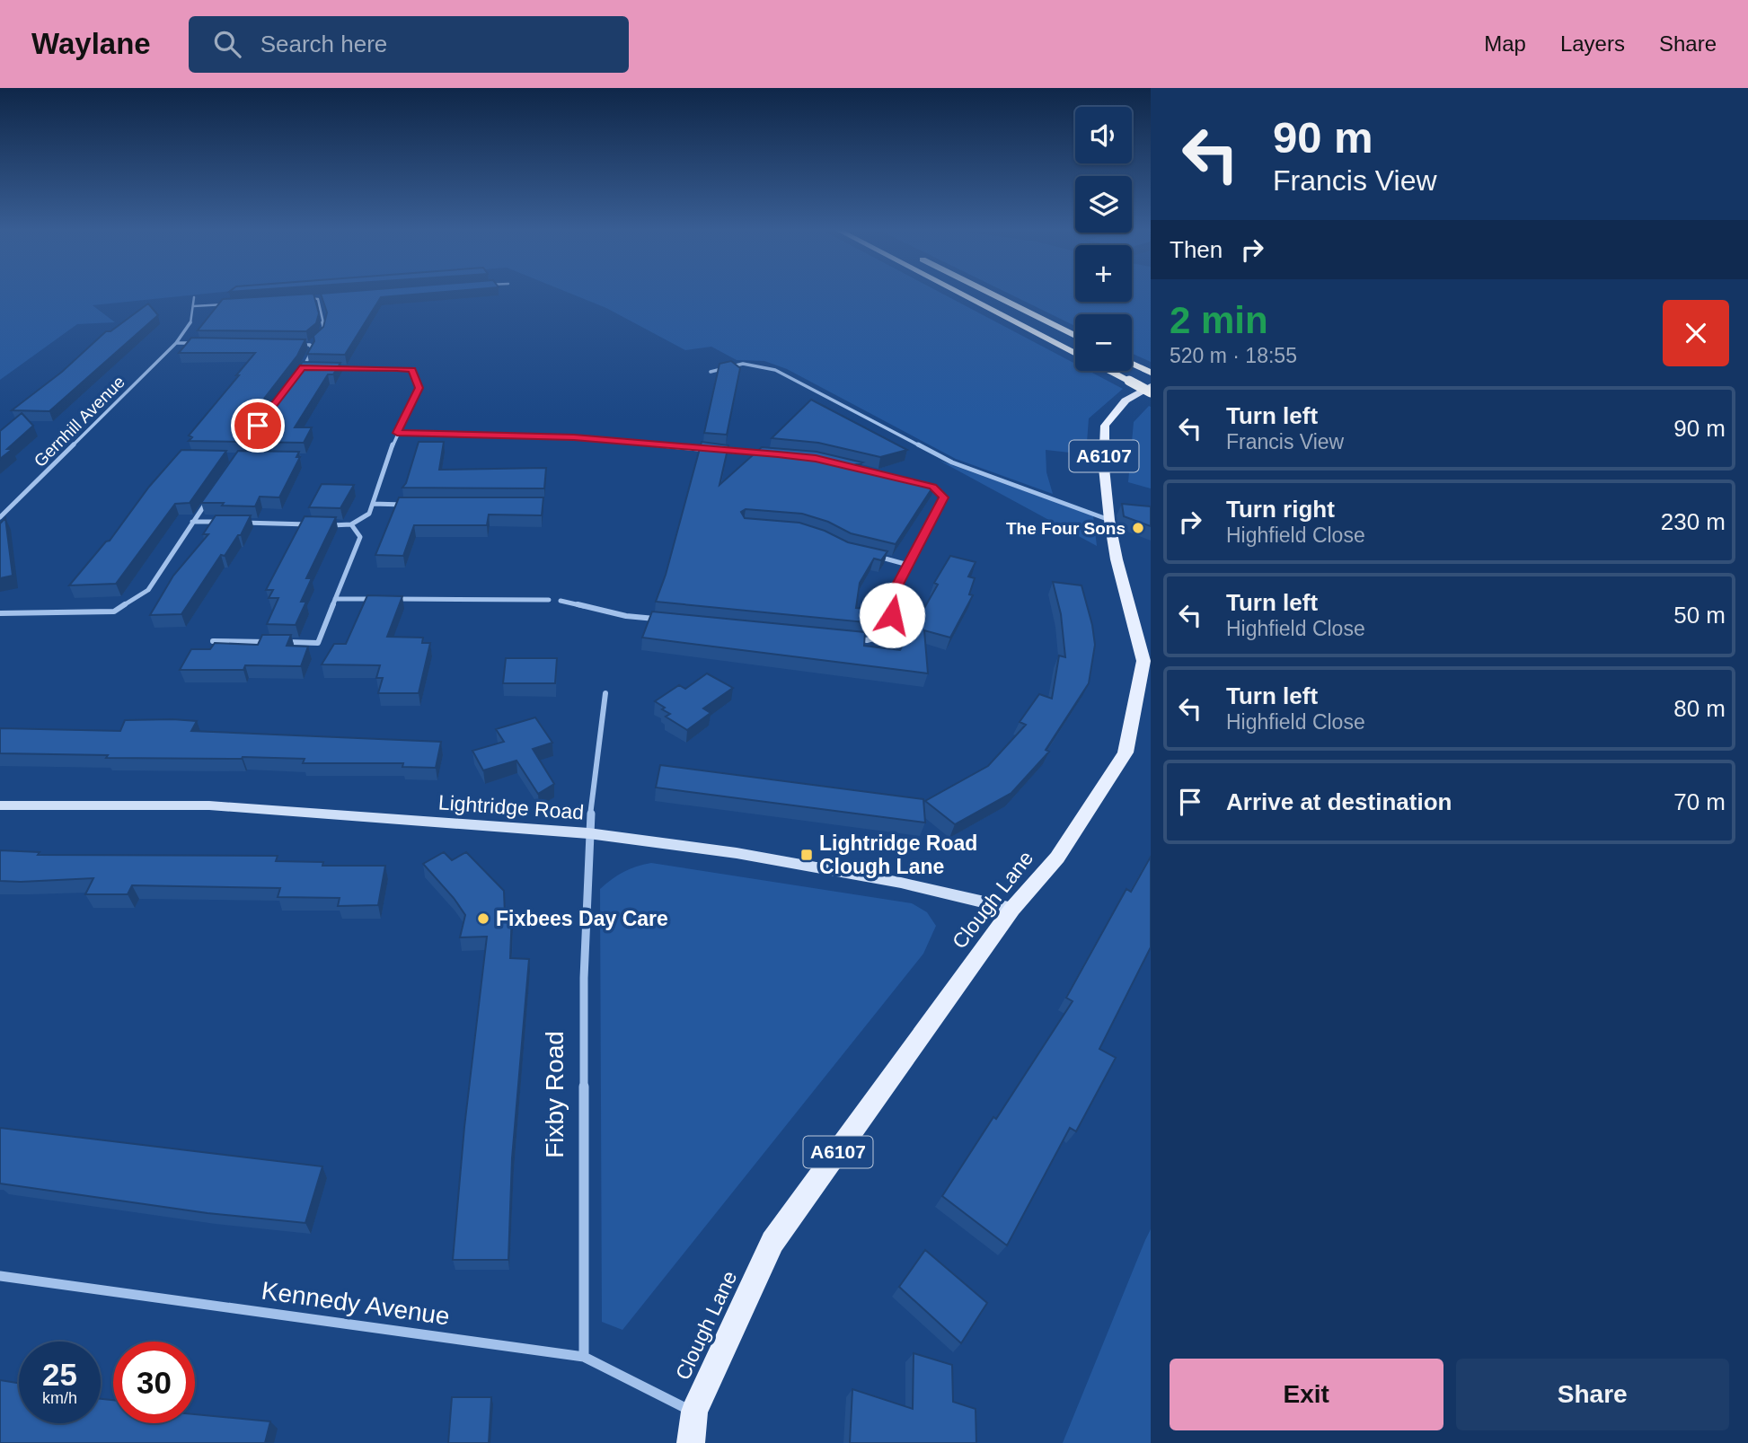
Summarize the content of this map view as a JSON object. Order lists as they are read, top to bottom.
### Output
{
  "streets": {
    "main road": ["A6107", "Clough Lane"],
    "street": [
      "Gernhill Avenue",
      "Lightridge Road",
      "Fixby Road",
      "Kennedy Avenue"
    ]
  },
  "crossings": [
    ["A6107", "Clough Lane"],
    ["A6107", "Kennedy Avenue"],
    ["Lightridge Road", "Clough Lane"],
    ["Lightridge Road", "Fixby Road"],
    ["Clough Lane", "Kennedy Avenue"],
    ["Fixby Road", "Kennedy Avenue"]
  ],
  "places": {
    "other": ["The Four Sons", "Fixbees Day Care"],
    "transit": ["Lightridge Road Clough Lane"]
  },
  "page": {
    "header": "Waylane",
    "search": "Search here",
    "nav": ["Map", "Layers", "Share"],
    "turn": ["90 m", "Francis View"],
    "map_buttons": ["+", "−"],
    "then": "Then",
    "heading": ["2 min", "520 m · 18:55"],
    "list": [
      {
        "name": "Turn left",
        "note": "Francis View",
        "value": "90 m"
      },
      {
        "name": "Turn right",
        "note": "Highfield Close",
        "value": "230 m"
      },
      {
        "name": "Turn left",
        "note": "Highfield Close",
        "value": "50 m"
      },
      {
        "name": "Turn left",
        "note": "Highfield Close",
        "value": "80 m"
      },
      {
        "name": "Arrive at destination",
        "value": "70 m"
      }
    ],
    "speed": "25 km/h",
    "limit": "30",
    "buttons": ["Exit", "Share"]
  }
}
